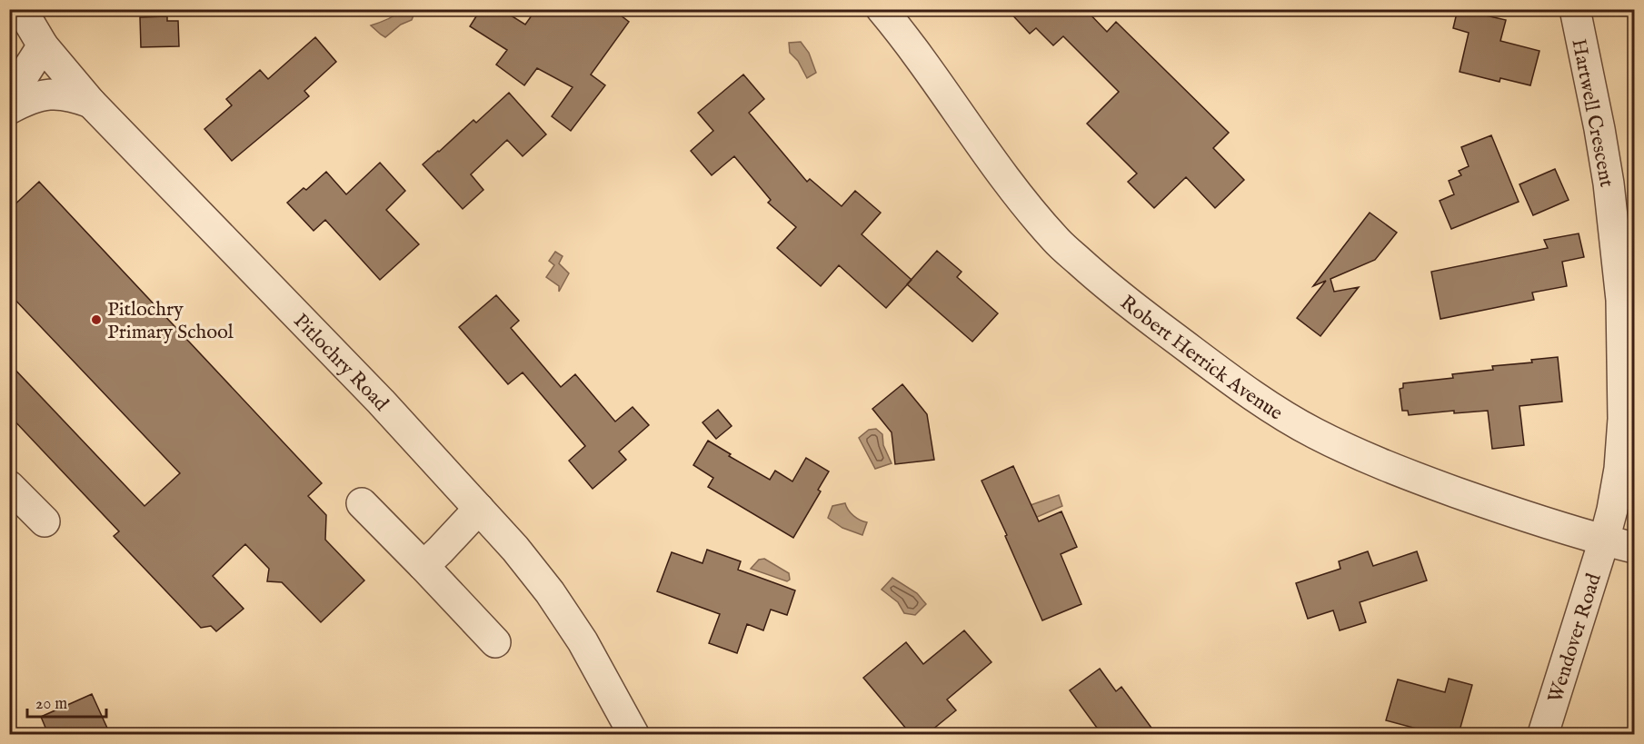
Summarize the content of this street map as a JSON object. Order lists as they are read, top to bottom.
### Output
{
  "streets": {
    "street": [
      "Hartwell Crescent",
      "Robert Herrick Avenue",
      "Pitlochry Road",
      "Wendover Road"
    ]
  },
  "crossings": [
    ["Hartwell Crescent", "Robert Herrick Avenue"],
    ["Hartwell Crescent", "Wendover Road"],
    ["Robert Herrick Avenue", "Wendover Road"]
  ],
  "places": ["Pitlochry Primary School"],
  "scale_bar": "20 m"
}
